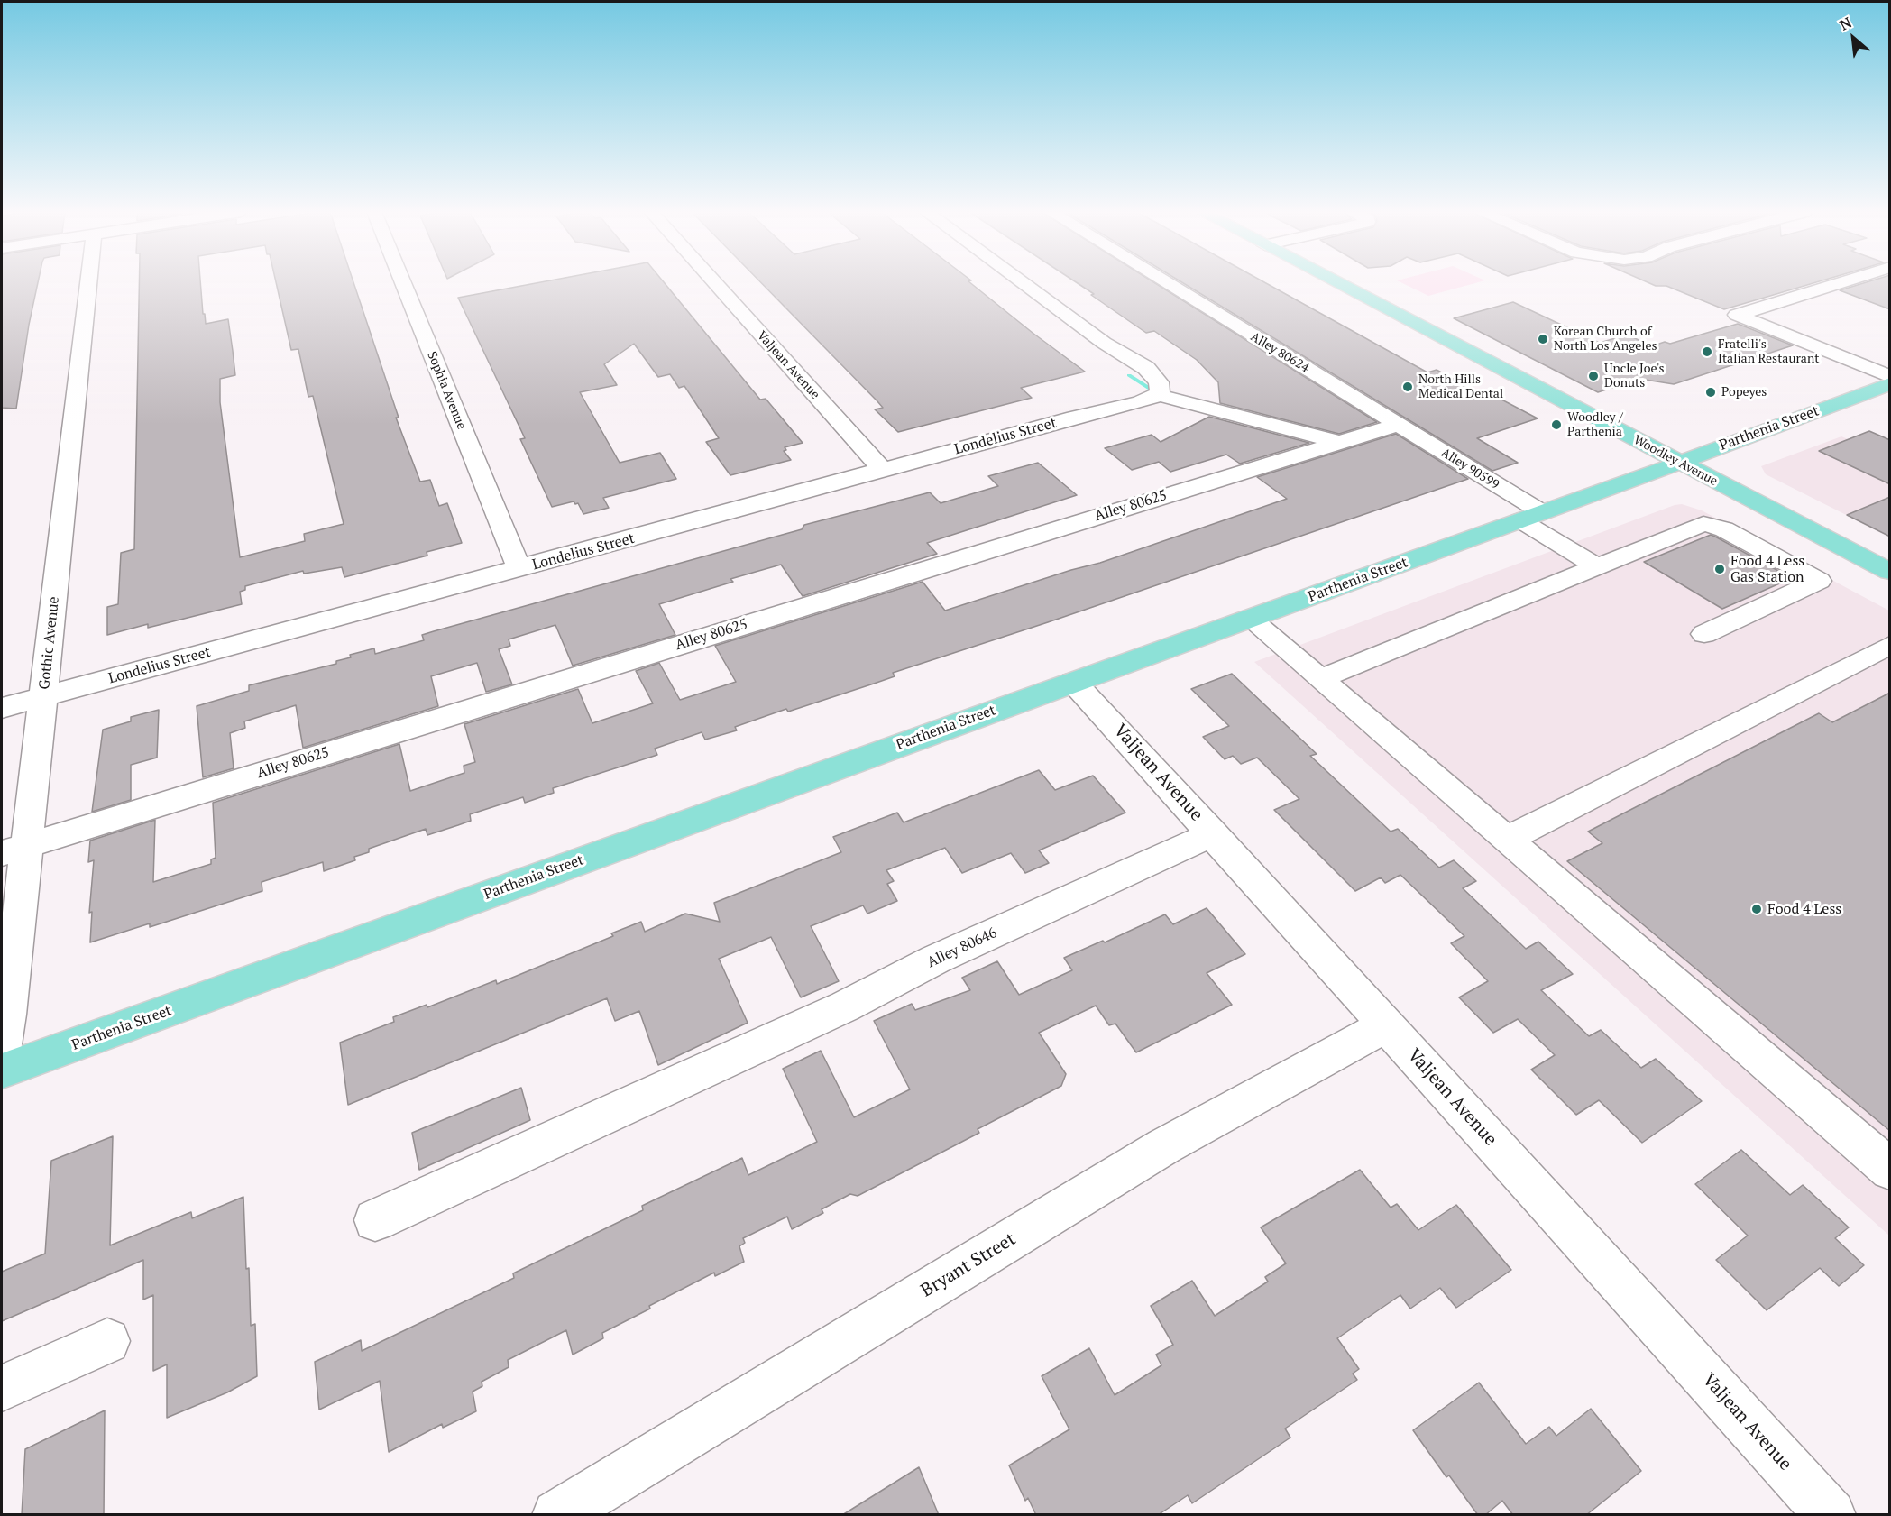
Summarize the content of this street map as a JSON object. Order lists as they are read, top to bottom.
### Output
{
  "streets": {
    "main road": ["Parthenia Street", "Woodley Avenue"],
    "street": [
      "Alley 80624",
      "Valjean Avenue",
      "Sophia Avenue",
      "Londelius Street",
      "Alley 90599",
      "Alley 80625",
      "Gothic Avenue",
      "Alley 80646",
      "Bryant Street"
    ]
  },
  "crossings": [
    ["Alley 80624", "Alley 90599"],
    ["Alley 80624", "Alley 80625"],
    ["Valjean Avenue", "Parthenia Street"],
    ["Valjean Avenue", "Londelius Street"],
    ["Valjean Avenue", "Alley 80646"],
    ["Valjean Avenue", "Bryant Street"],
    ["Sophia Avenue", "Londelius Street"],
    ["Parthenia Street", "Woodley Avenue"],
    ["Parthenia Street", "Alley 90599"],
    ["Londelius Street", "Gothic Avenue"],
    ["Alley 90599", "Alley 80625"],
    ["Alley 80625", "Gothic Avenue"]
  ],
  "places": [
    "Korean Church of North Los Angeles",
    "Fratelli's Italian Restaurant",
    "Uncle Joe's Donuts",
    "North Hills Medical Dental",
    "Popeyes",
    "Woodley / Parthenia",
    "Food 4 Less Gas Station",
    "Food 4 Less"
  ],
  "north": "top left"
}
